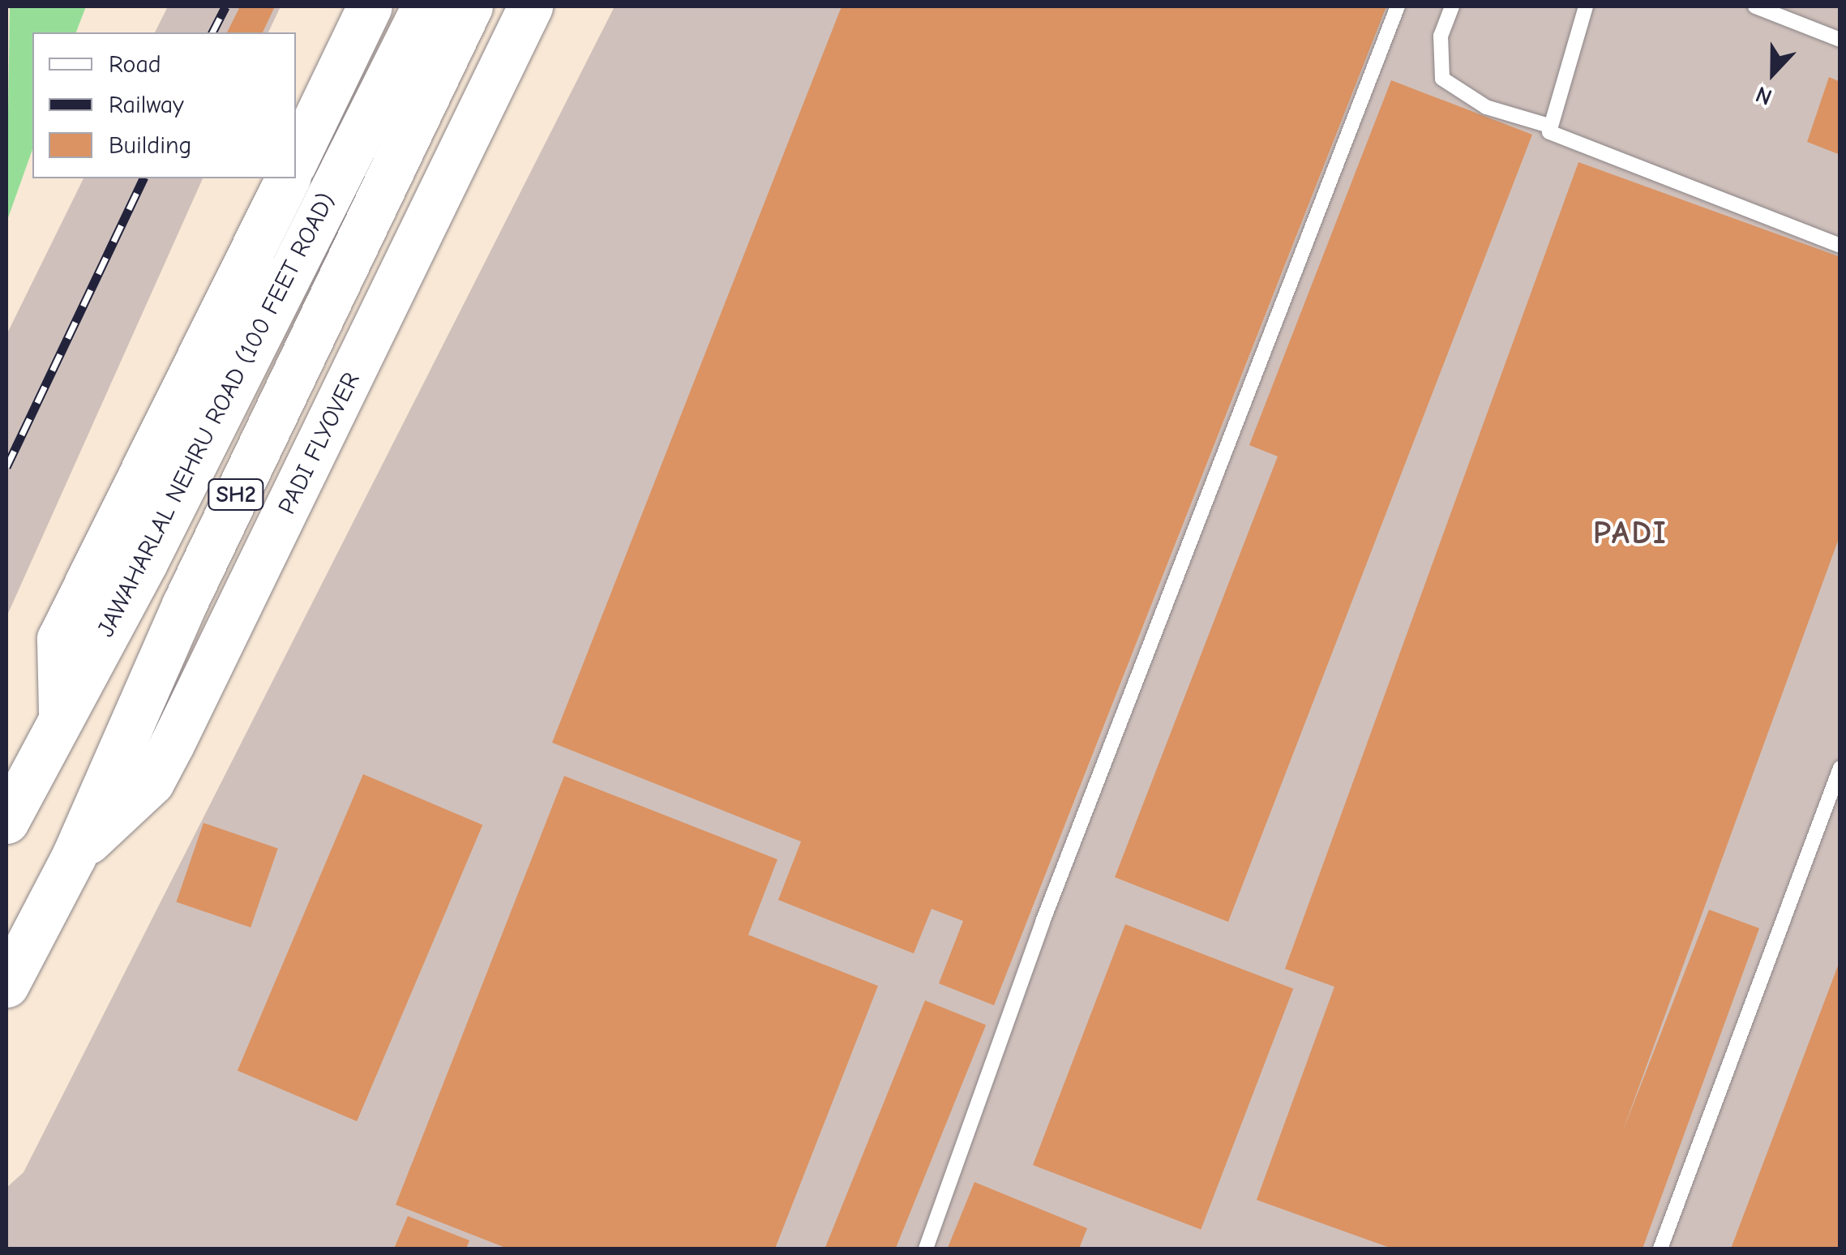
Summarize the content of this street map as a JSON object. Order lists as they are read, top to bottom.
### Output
{
  "streets": {
    "main road": ["JAWAHARLAL NEHRU ROAD (100 FEET ROAD)", "PADI FLYOVER", "SH2"]
  },
  "crossings": [
    ["JAWAHARLAL NEHRU ROAD (100 FEET ROAD)", "PADI FLYOVER"]
  ],
  "districts": ["PADI"],
  "legend": ["Road", "Railway", "Building"],
  "north": "bottom"
}
